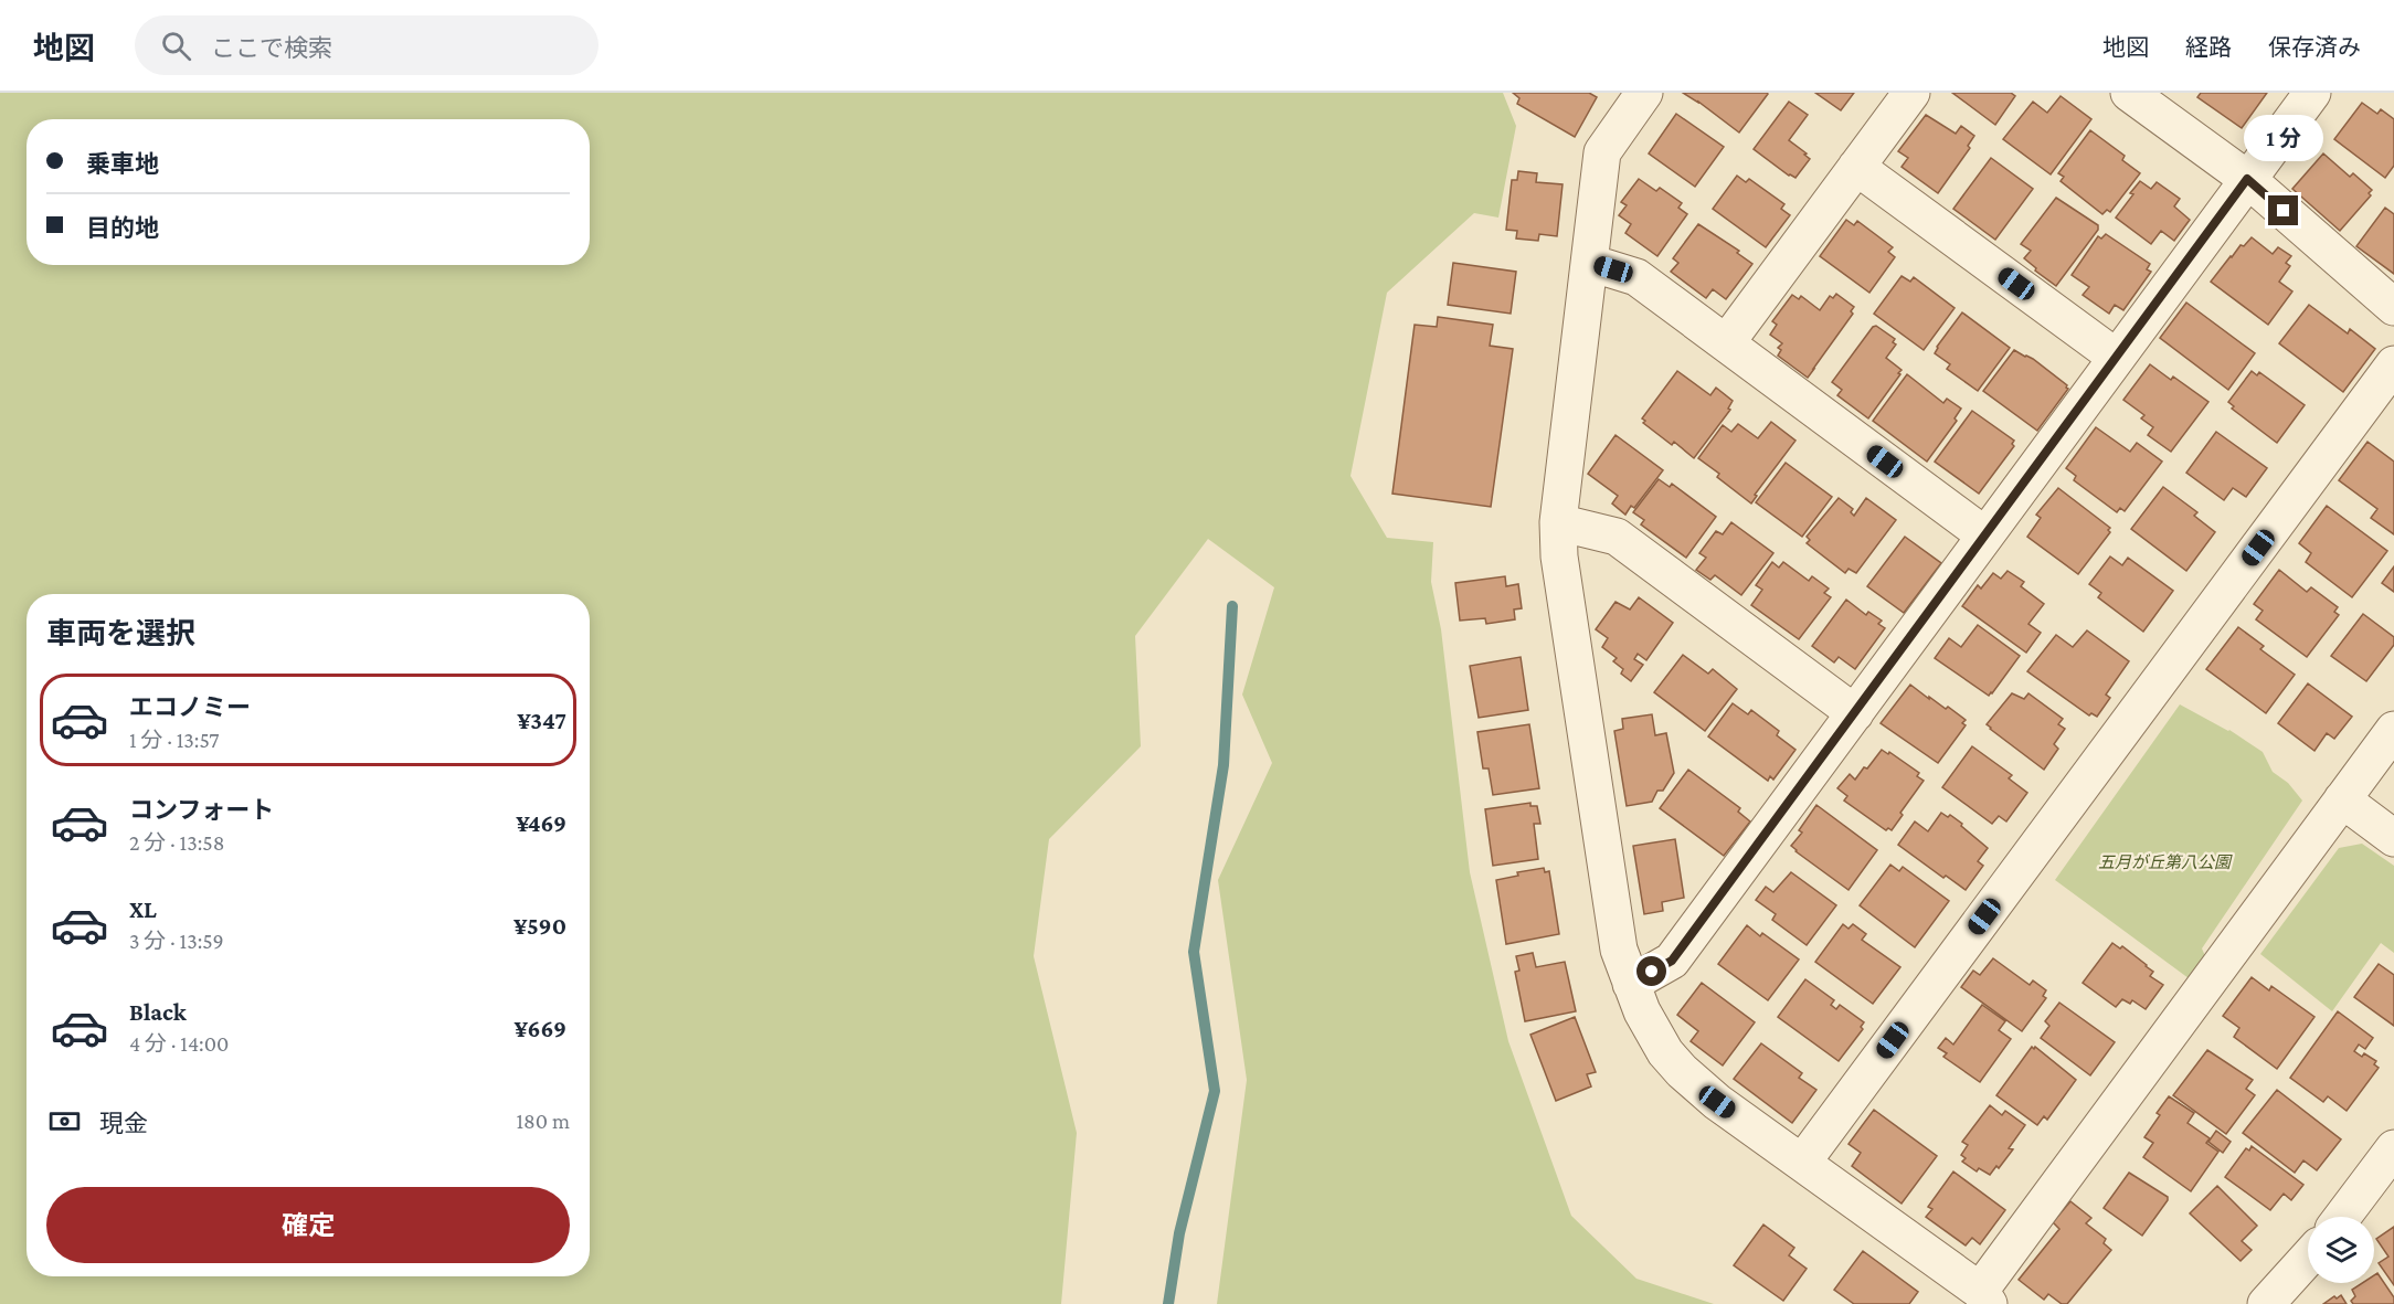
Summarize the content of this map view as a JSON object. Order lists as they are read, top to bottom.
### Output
{
  "parks": ["五月が丘第八公園"],
  "page": {
    "header": "地図",
    "search": "ここで検索",
    "nav": ["地図", "経路", "保存済み"],
    "bubble": "1 分",
    "banner": ["乗車地", "目的地"],
    "heading": "車両を選択",
    "list": [
      {
        "name": "エコノミー",
        "note": "1 分 · 13:57",
        "value": "¥347"
      },
      {
        "name": "コンフォート",
        "note": "2 分 · 13:58",
        "value": "¥469"
      },
      {
        "name": "XL",
        "note": "3 分 · 13:59",
        "value": "¥590"
      },
      {
        "name": "Black",
        "note": "4 分 · 14:00",
        "value": "¥669"
      }
    ],
    "pay": ["現金", "180 m"],
    "buttons": "確定"
  }
}
